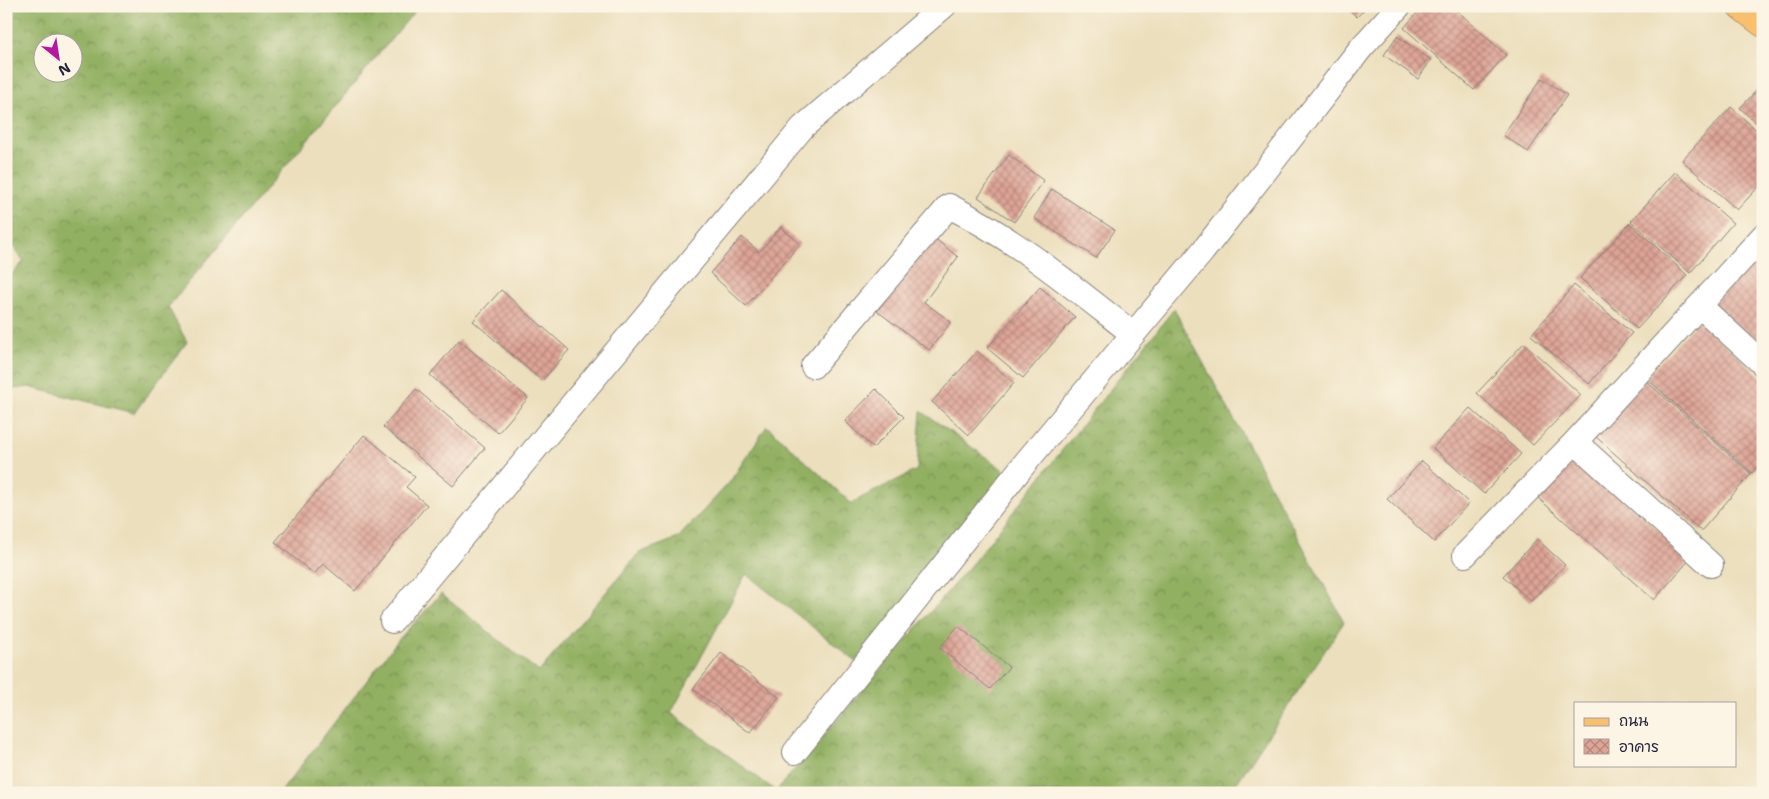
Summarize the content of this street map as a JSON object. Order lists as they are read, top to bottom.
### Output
{
  "legend": ["ถนน", "อาคาร"],
  "north": "bottom right"
}
